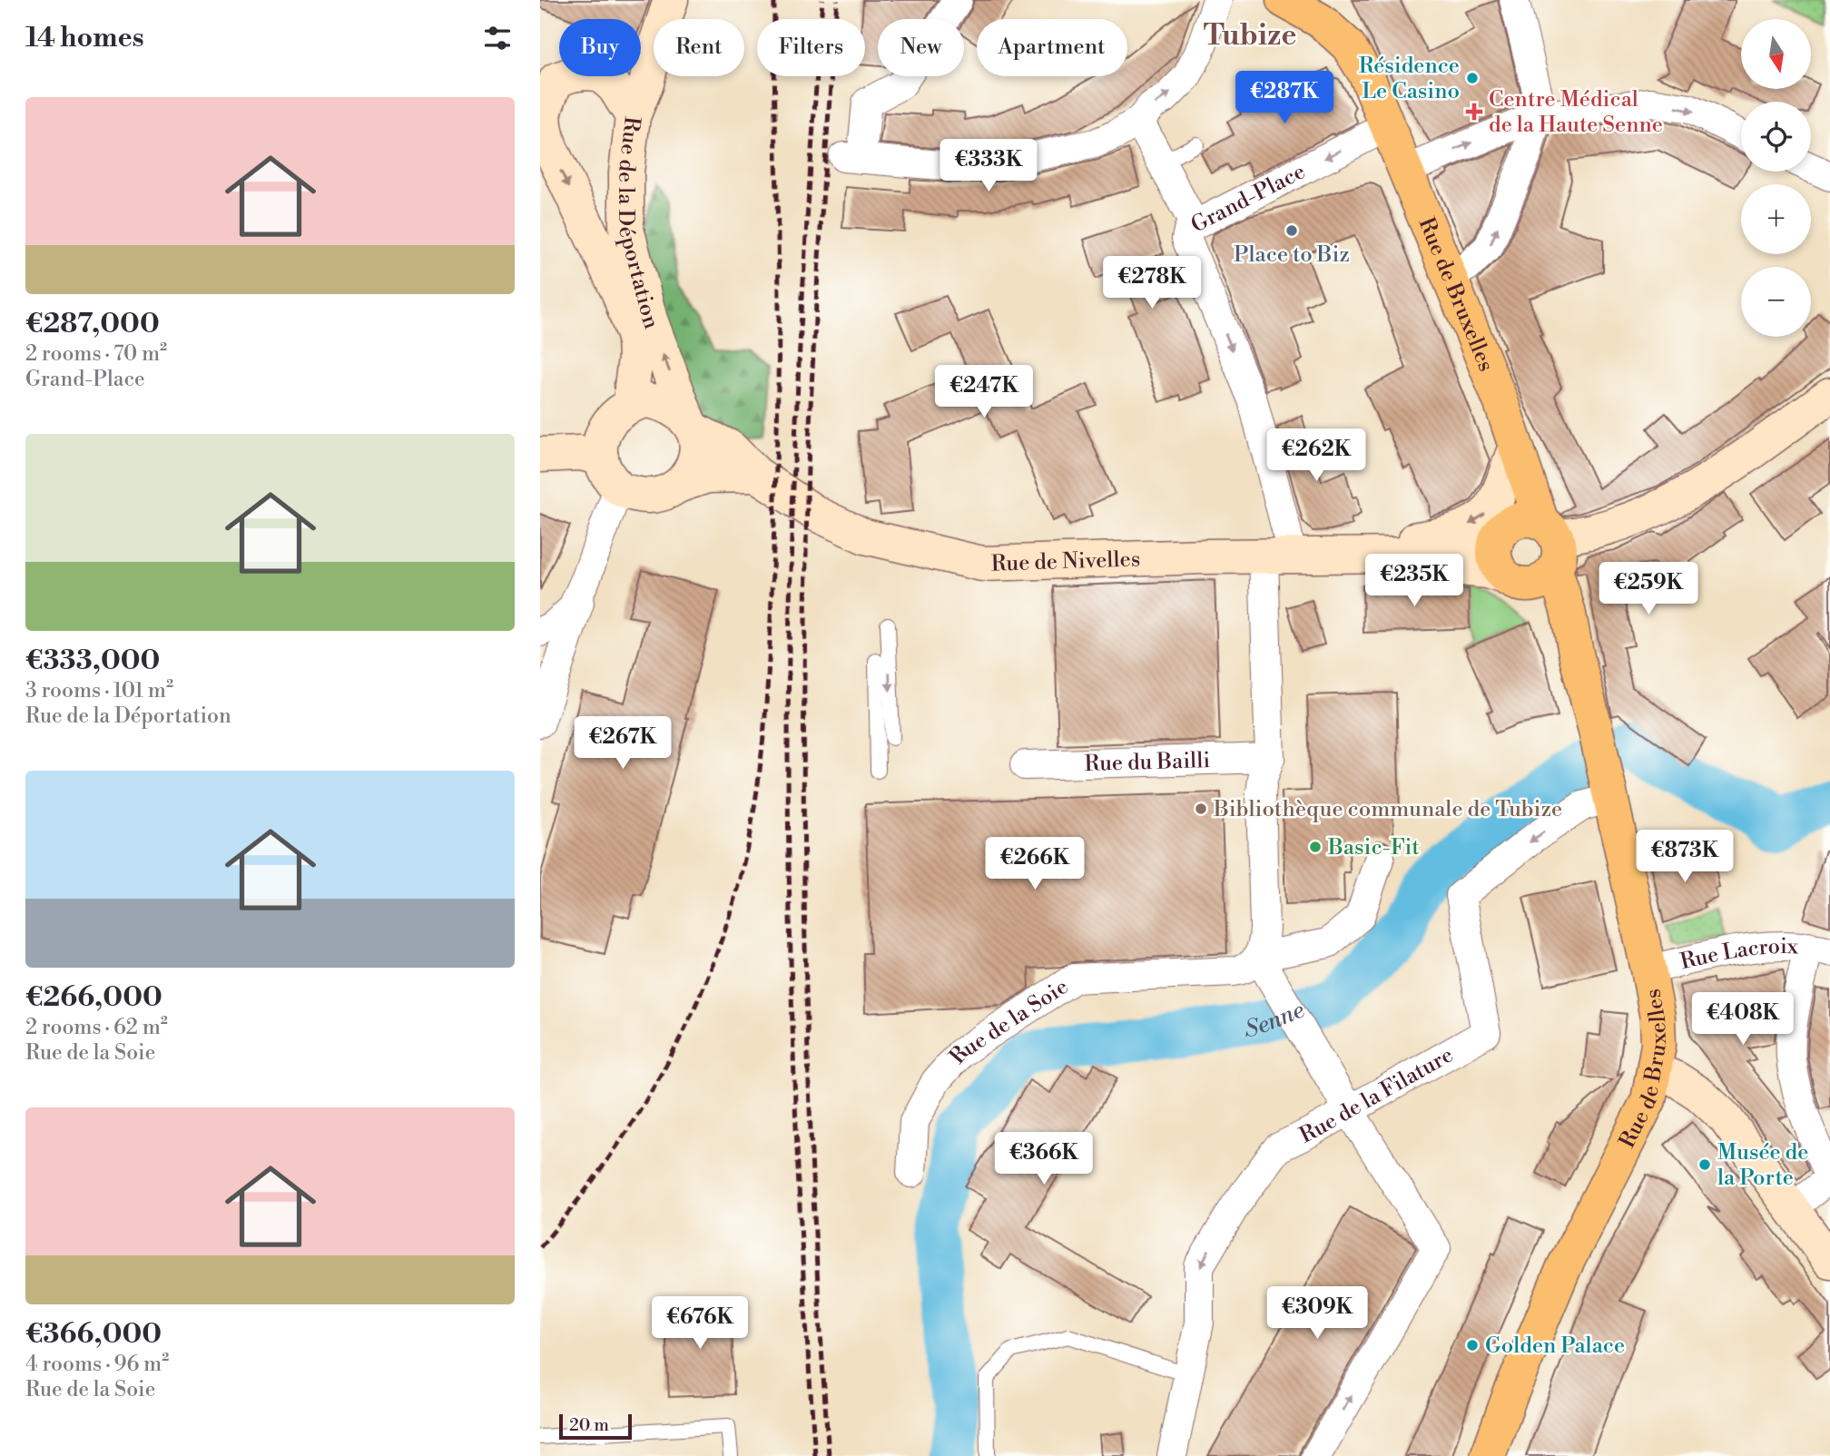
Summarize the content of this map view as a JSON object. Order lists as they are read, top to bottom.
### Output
{
  "streets": {
    "main road": ["Rue de la Déportation", "Rue de Bruxelles", "Rue de Nivelles"],
    "street": [
      "Grand-Place",
      "Rue du Bailli",
      "Rue Lacroix",
      "Rue de la Soie",
      "Rue de la Filature"
    ]
  },
  "crossings": [
    ["Grand-Place", "Rue de Bruxelles"],
    ["Rue de la Déportation", "Rue de Nivelles"],
    ["Rue de Bruxelles", "Rue de Nivelles"],
    ["Rue de Bruxelles", "Rue Lacroix"],
    ["Rue de Bruxelles", "Rue de la Filature"]
  ],
  "one_way": ["Grand-Place", "Rue de la Filature"],
  "districts": ["Tubize"],
  "water": ["Senne"],
  "places": {
    "other": [
      "Résidence Le Casino",
      "Place to Biz",
      "Bibliothèque communale de Tubize",
      "Basic-Fit",
      "Musée de la Porte",
      "Golden Palace"
    ],
    "health": ["Centre Médical de la Haute Senne"]
  },
  "scale_bar": "20 m",
  "north": "bottom",
  "page": {
    "heading": "14 homes",
    "map_buttons": ["+", "−"],
    "chip": [
      "Buy",
      "Rent",
      "Filters",
      "New",
      "Apartment"
    ],
    "price": [
      "€287K",
      "€333K",
      "€278K",
      "€247K",
      "€262K",
      "€235K",
      "€259K",
      "€267K",
      "€873K",
      "€266K",
      "€408K",
      "€366K",
      "€309K",
      "€676K"
    ],
    "list": [
      {
        "name": "€287,000",
        "note": "2 rooms · 70 m² · Grand-Place"
      },
      {
        "name": "€333,000",
        "note": "3 rooms · 101 m² · Rue de la Déportation"
      },
      {
        "name": "€266,000",
        "note": "2 rooms · 62 m² · Rue de la Soie"
      },
      {
        "name": "€366,000",
        "note": "4 rooms · 96 m² · Rue de la Soie"
      }
    ],
    "scale": "20 m"
  }
}
